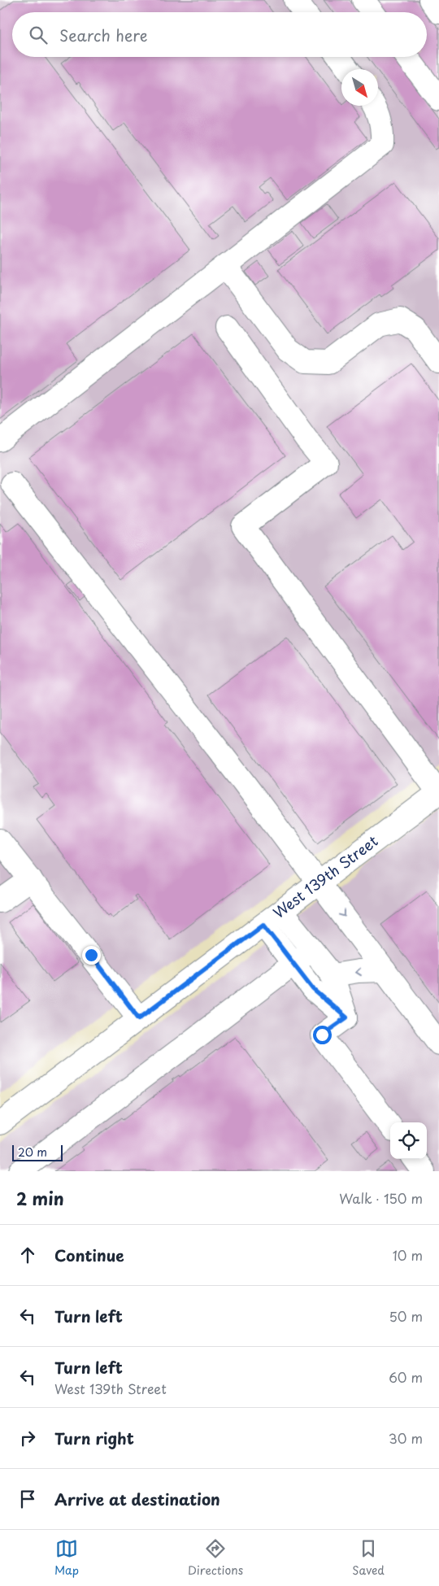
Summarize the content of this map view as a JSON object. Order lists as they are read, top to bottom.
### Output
{
  "streets": {
    "street": ["West 139th Street"]
  },
  "scale_bar": "20 m",
  "north": "bottom right",
  "page": {
    "search": "Search here",
    "scale": "20 m",
    "heading": ["2 min", "Walk · 150 m"],
    "list": [
      ["Continue", "10 m"],
      ["Turn left", "50 m"],
      ["Turn left", "West 139th Street", "60 m"],
      ["Turn right", "30 m"],
      "Arrive at destination"
    ],
    "nav": ["Map", "Directions", "Saved"]
  }
}
